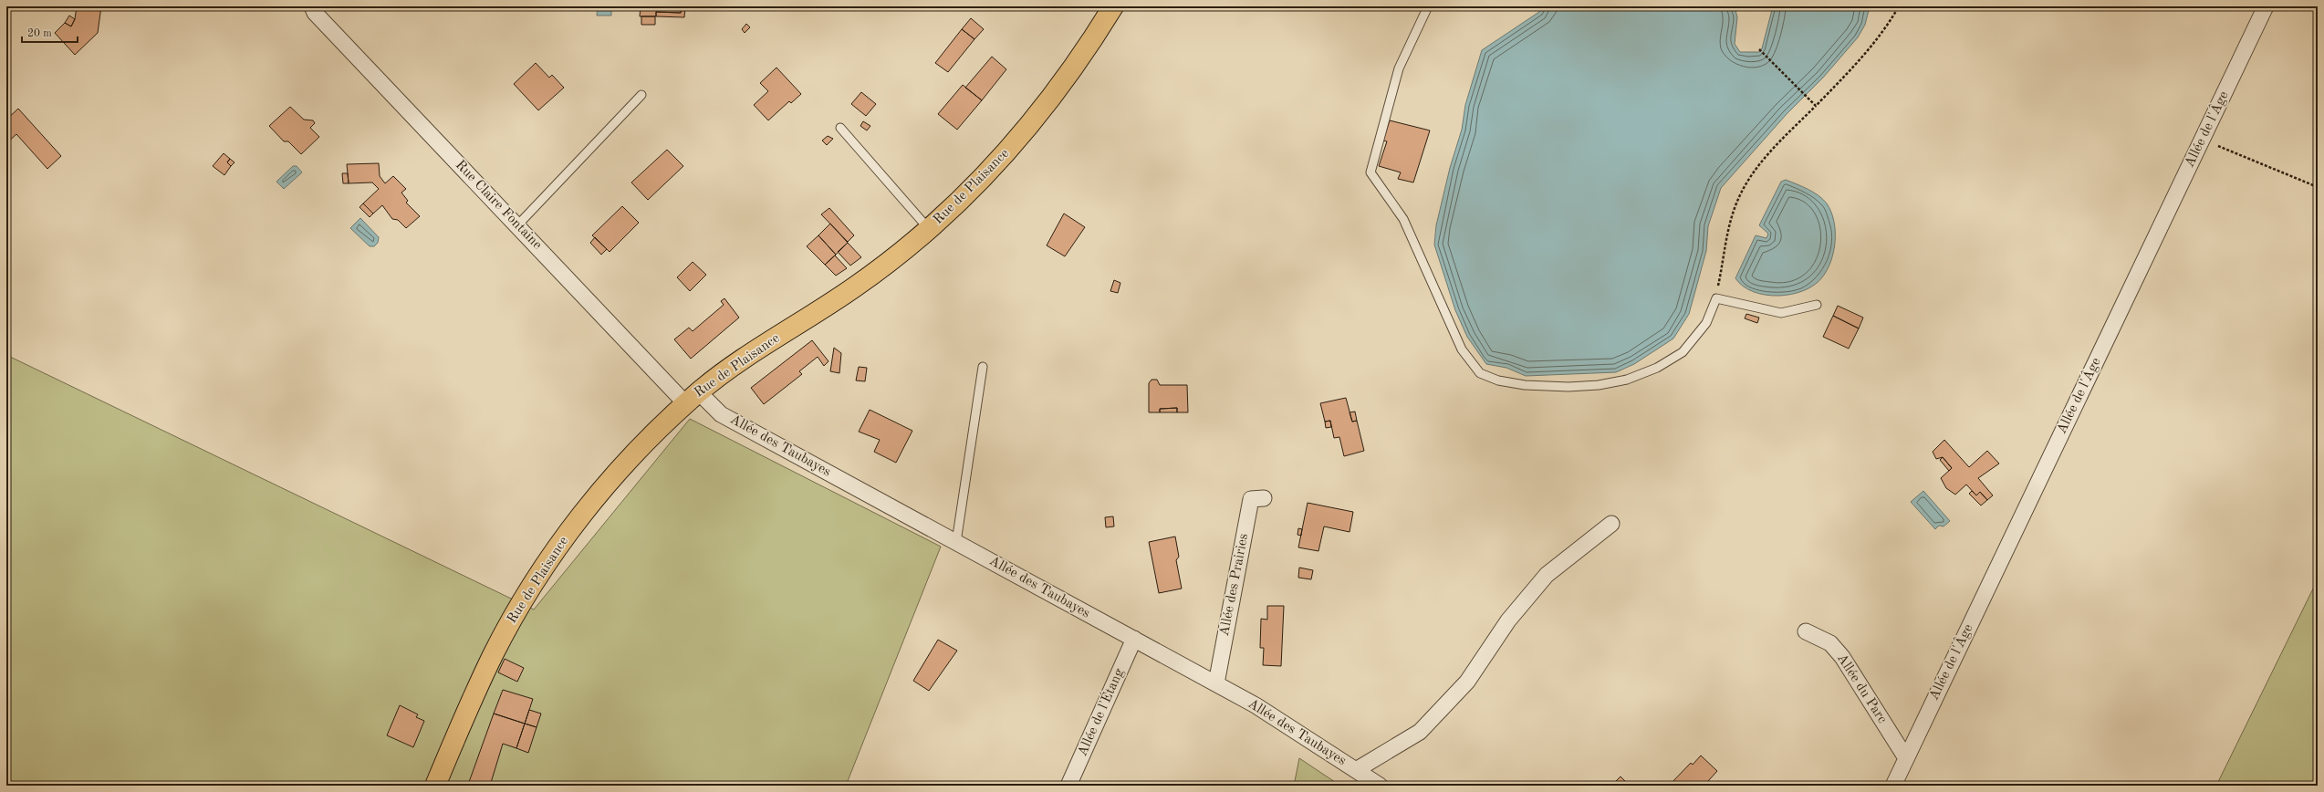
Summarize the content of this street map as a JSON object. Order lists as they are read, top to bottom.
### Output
{
  "streets": {
    "main road": ["Rue de Plaisance"],
    "street": [
      "Allée de l'Âge",
      "Rue Claire Fontaine",
      "Allée des Taubayes",
      "Allée des Prairies",
      "Allée du Parc",
      "Allée de l'Étang"
    ]
  },
  "crossings": [
    ["Allée de l'Âge", "Allée du Parc"],
    ["Rue de Plaisance", "Rue Claire Fontaine"],
    ["Rue de Plaisance", "Allée des Taubayes"],
    ["Rue Claire Fontaine", "Allée des Taubayes"],
    ["Allée des Taubayes", "Allée des Prairies"],
    ["Allée des Taubayes", "Allée de l'Étang"]
  ],
  "scale_bar": "20 m"
}
